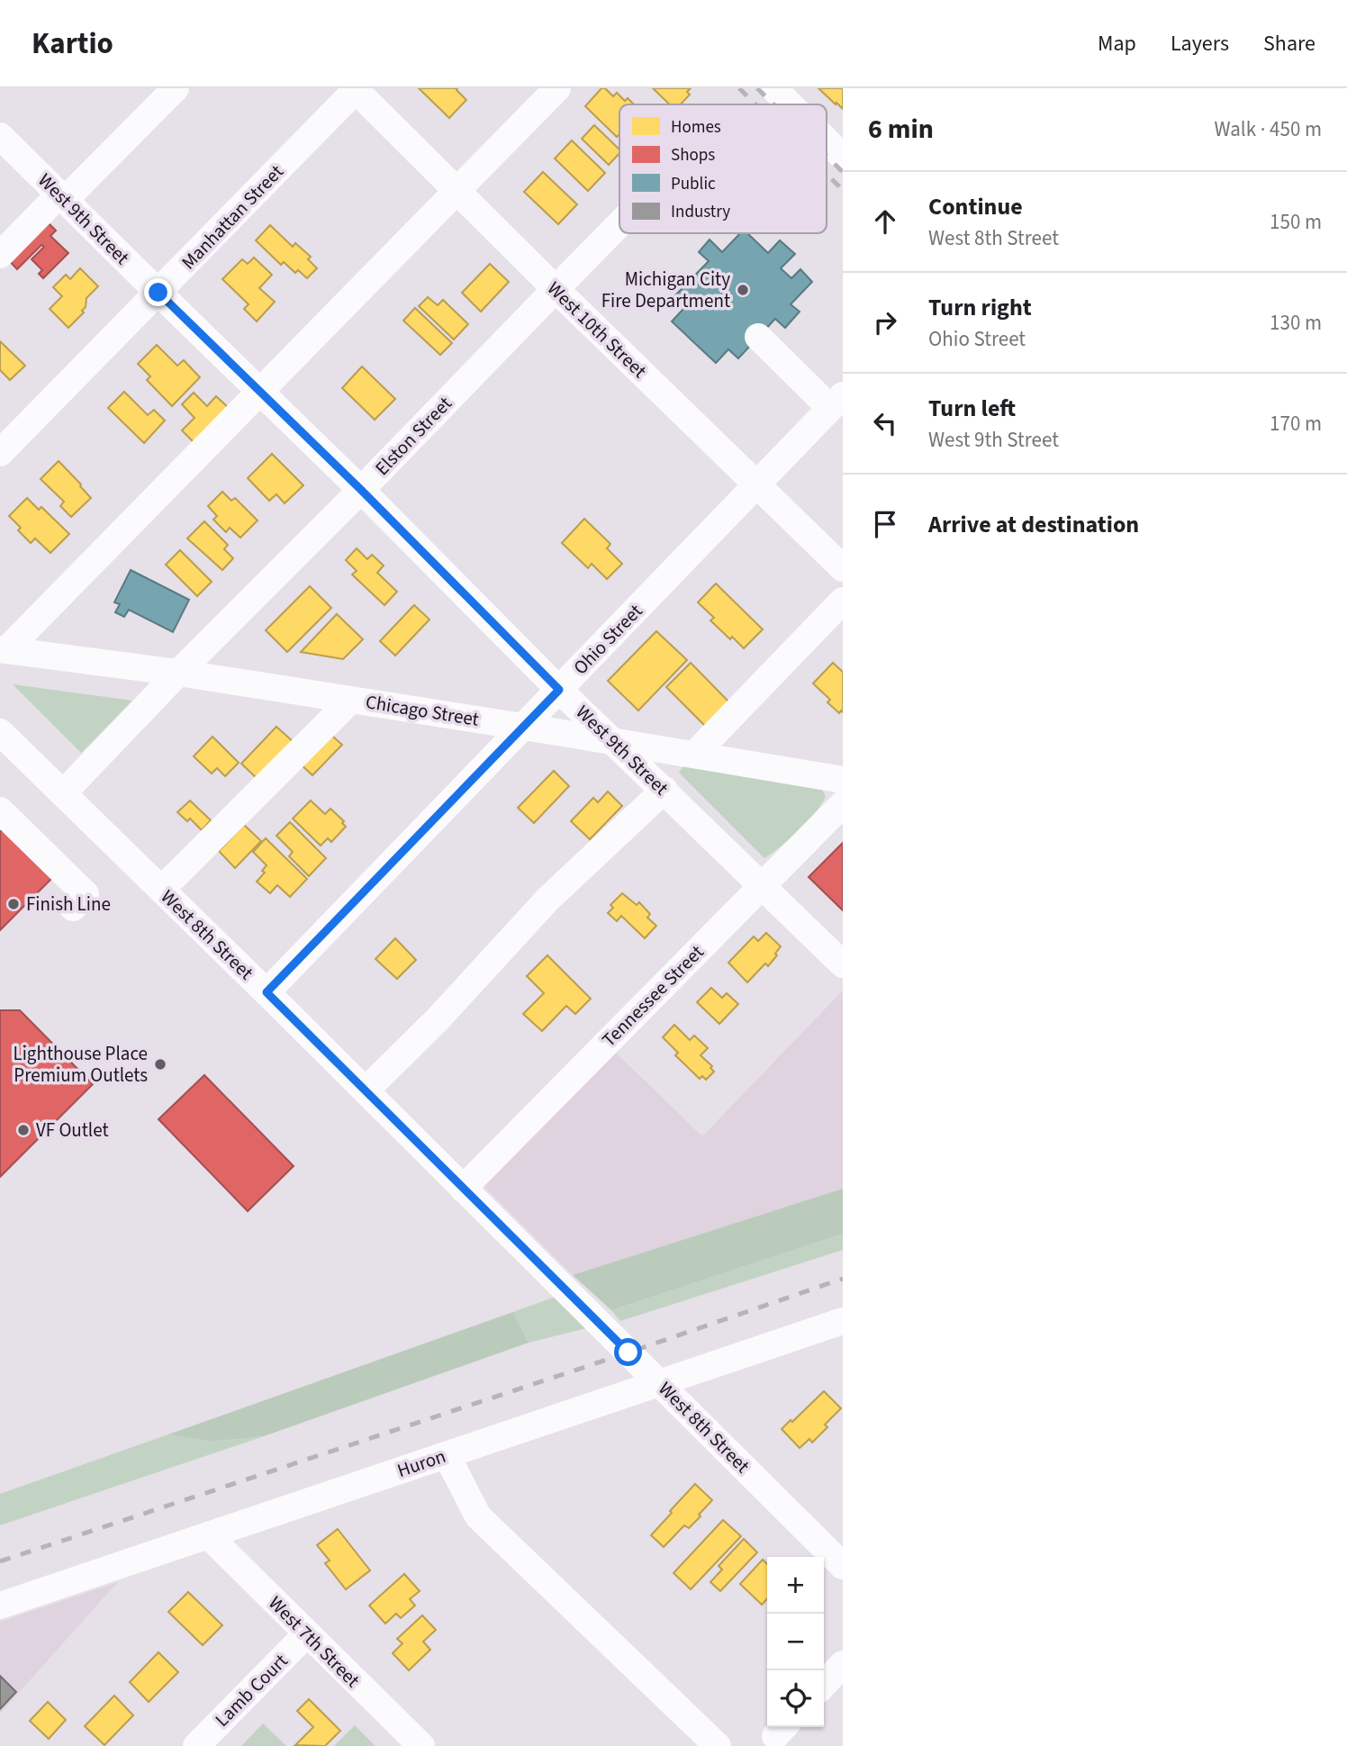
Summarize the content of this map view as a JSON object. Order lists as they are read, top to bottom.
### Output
{
  "streets": {
    "street": [
      "Manhattan Street",
      "West 9th Street",
      "West 10th Street",
      "Elston Street",
      "Ohio Street",
      "Chicago Street",
      "West 8th Street",
      "Tennessee Street",
      "Huron",
      "West 7th Street",
      "Lamb Court"
    ]
  },
  "crossings": [
    ["Manhattan Street", "West 9th Street"],
    ["Manhattan Street", "West 10th Street"],
    ["West 9th Street", "Elston Street"],
    ["West 9th Street", "Ohio Street"],
    ["West 9th Street", "Chicago Street"],
    ["West 9th Street", "Tennessee Street"],
    ["West 10th Street", "Elston Street"],
    ["West 10th Street", "Ohio Street"],
    ["Elston Street", "Chicago Street"],
    ["Elston Street", "West 8th Street"],
    ["Ohio Street", "Chicago Street"],
    ["Ohio Street", "West 8th Street"],
    ["West 8th Street", "Tennessee Street"],
    ["West 8th Street", "Huron"],
    ["Huron", "West 7th Street"],
    ["West 7th Street", "Lamb Court"]
  ],
  "places": [
    "Michigan City Fire Department",
    "Finish Line",
    "Lighthouse Place Premium Outlets",
    "VF Outlet"
  ],
  "legend": [
    "Homes",
    "Shops",
    "Public",
    "Industry"
  ],
  "page": {
    "header": "Kartio",
    "nav": ["Map", "Layers", "Share"],
    "heading": ["6 min", "Walk · 450 m"],
    "list": [
      ["Continue", "West 8th Street", "150 m"],
      ["Turn right", "Ohio Street", "130 m"],
      ["Turn left", "West 9th Street", "170 m"],
      "Arrive at destination"
    ],
    "map_buttons": ["+", "−"]
  }
}
